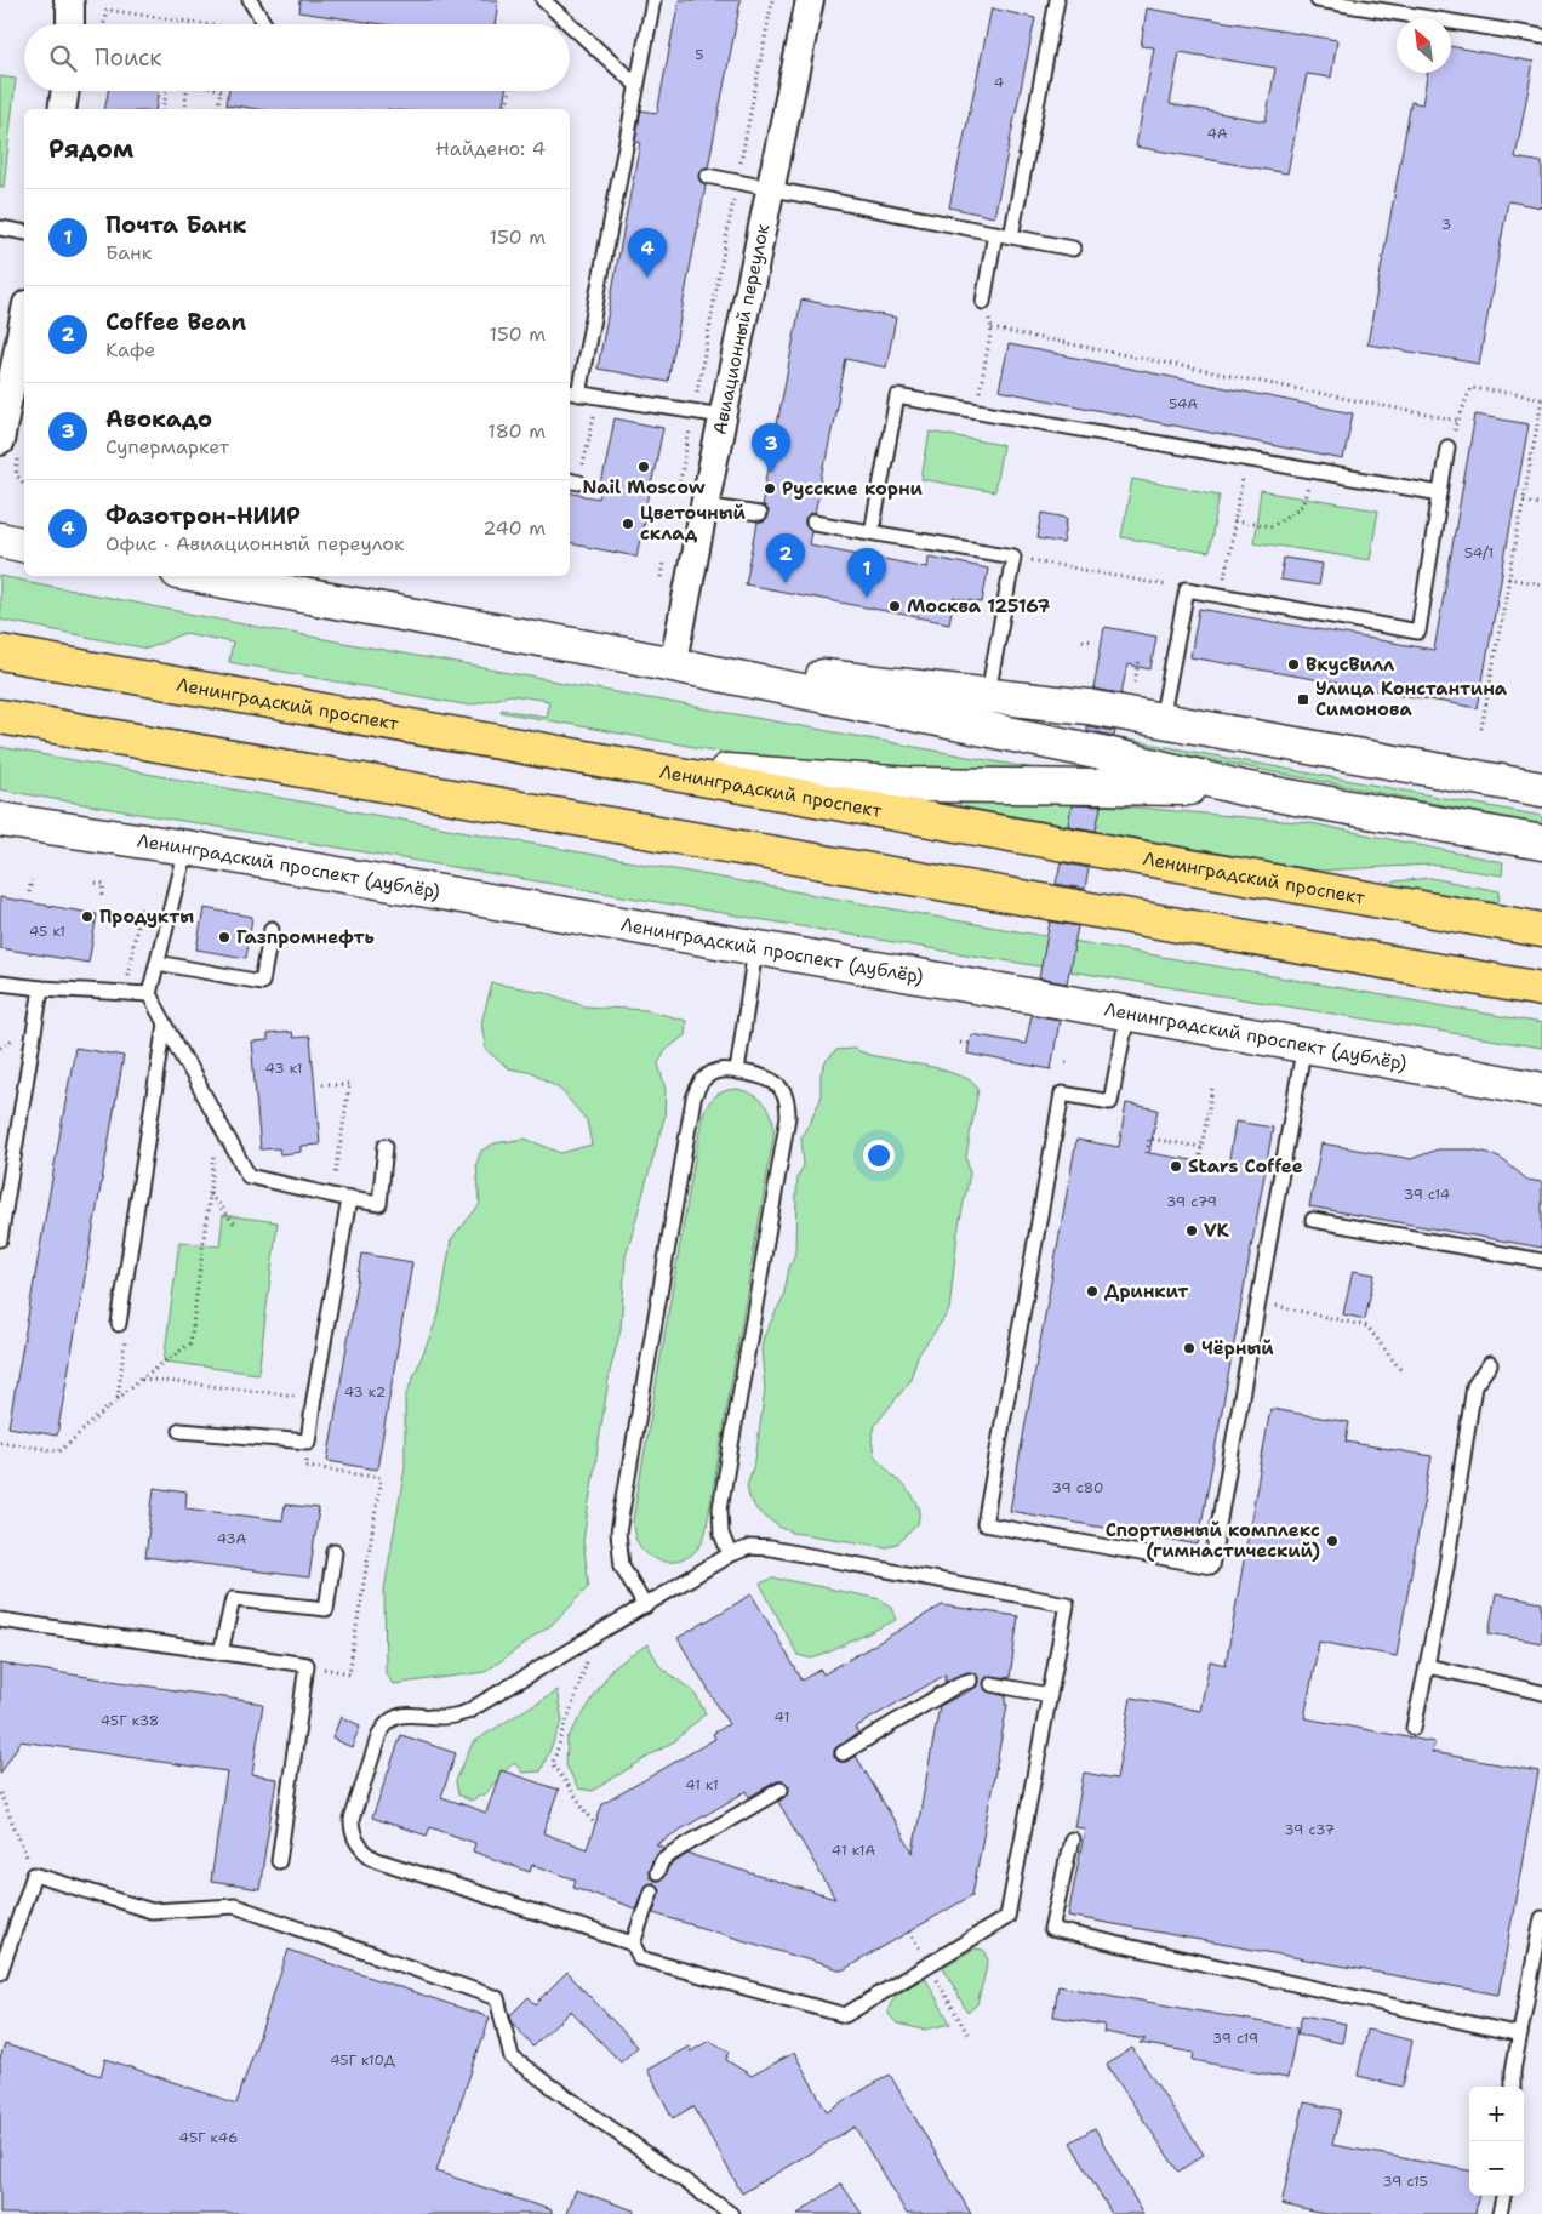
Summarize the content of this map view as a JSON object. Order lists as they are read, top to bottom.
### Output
{
  "streets": {
    "main road": ["Ленинградский проспект", "Ленинградский проспект (дублёр)"],
    "street": ["Авиационный переулок"]
  },
  "places": {
    "other": [
      "Nail Moscow",
      "Русские корни",
      "Цветочный склад",
      "Москва 125167",
      "ВкусВилл",
      "Продукты",
      "Газпромнефть",
      "Stars Coffee",
      "VK",
      "Дринкит",
      "Чёрный",
      "Спортивный комплекс (гимнастический)"
    ],
    "transit": ["Улица Константина Симонова"]
  },
  "house_numbers": [
    "5",
    "4",
    "4А",
    "3",
    "54А",
    "54/1",
    "45 к1",
    "43 к1",
    "39 с14",
    "39 с79",
    "43 к2",
    "39 с80",
    "43А",
    "41",
    "45Г к38",
    "41 к1",
    "39 с37",
    "41 к1А",
    "39 с19",
    "45Г к10Д",
    "45Г к46",
    "39 с15"
  ],
  "north": "top left",
  "page": {
    "search": "Поиск",
    "heading": ["Рядом", "Найдено: 4"],
    "list": [
      {
        "mark": "1",
        "name": "Почта Банк",
        "note": "Банк",
        "value": "150 m"
      },
      {
        "mark": "2",
        "name": "Coffee Bean",
        "note": "Кафе",
        "value": "150 m"
      },
      {
        "mark": "3",
        "name": "Авокадо",
        "note": "Супермаркет",
        "value": "180 m"
      },
      {
        "mark": "4",
        "name": "Фазотрон-НИИР",
        "note": "Офис · Авиационный переулок",
        "value": "240 m"
      }
    ],
    "pins": [
      "4",
      "3",
      "2",
      "1"
    ],
    "map_buttons": ["+", "−"]
  }
}
